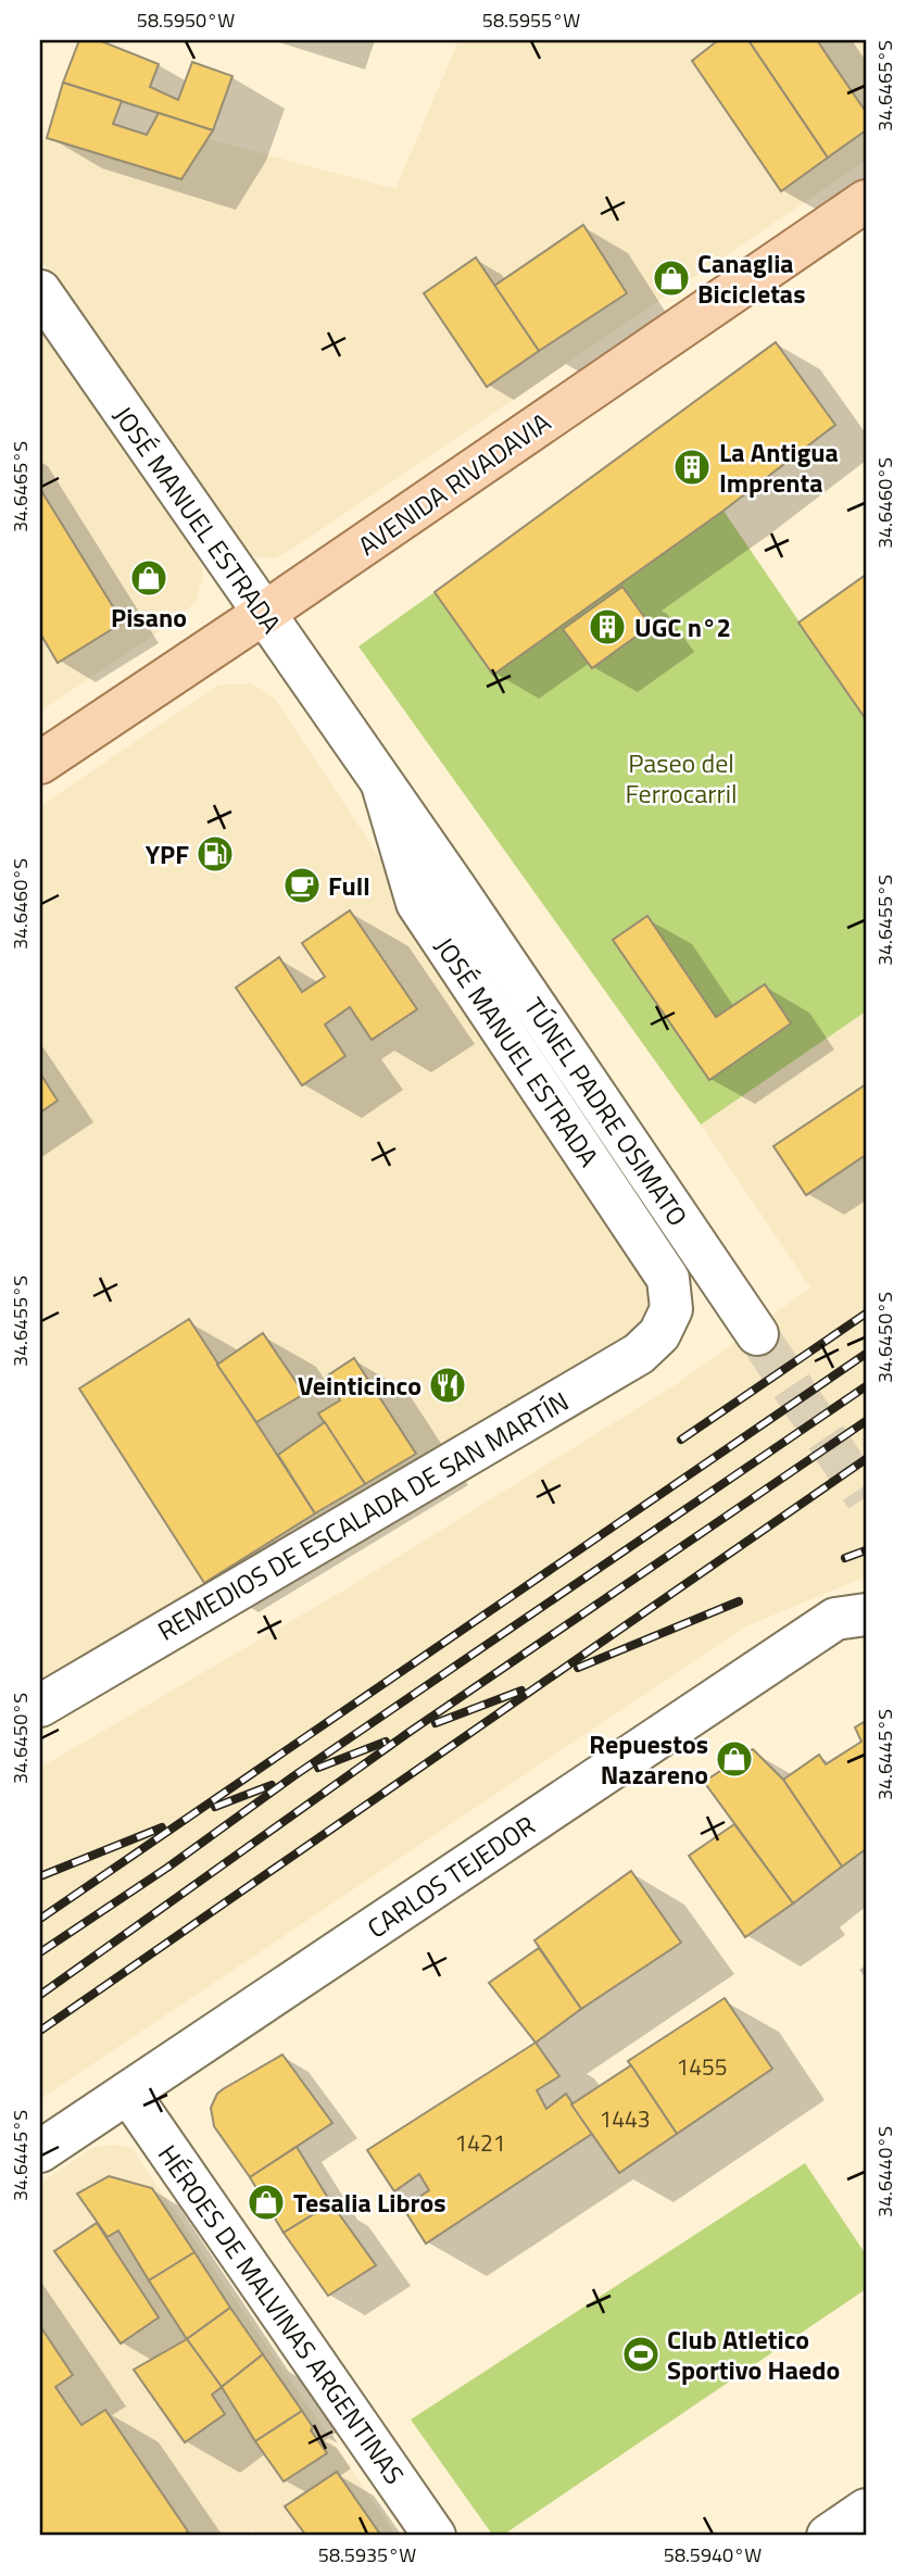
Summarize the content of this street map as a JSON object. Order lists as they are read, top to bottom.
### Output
{
  "streets": {
    "main road": ["AVENIDA RIVADAVIA"],
    "street": [
      "JOSÉ MANUEL ESTRADA",
      "TÚNEL PADRE OSIMATO",
      "REMEDIOS DE ESCALADA DE SAN MARTÍN",
      "CARLOS TEJEDOR",
      "HÉROES DE MALVINAS ARGENTINAS"
    ]
  },
  "crossings": [
    ["AVENIDA RIVADAVIA", "JOSÉ MANUEL ESTRADA"],
    ["JOSÉ MANUEL ESTRADA", "TÚNEL PADRE OSIMATO"],
    ["JOSÉ MANUEL ESTRADA", "REMEDIOS DE ESCALADA DE SAN MARTÍN"],
    ["CARLOS TEJEDOR", "HÉROES DE MALVINAS ARGENTINAS"]
  ],
  "parks": ["Paseo del Ferrocarril"],
  "places": {
    "shop": [
      "Canaglia Bicicletas",
      "Pisano",
      "Repuestos Nazareno",
      "Tesalia Libros"
    ],
    "building": ["La Antigua Imprenta", "UGC n°2"],
    "fuel station": ["YPF"],
    "cafe": ["Full"],
    "restaurant": ["Veinticinco"],
    "sports": ["Club Atletico Sportivo Haedo"]
  },
  "house_numbers": ["1455", "1443", "1421"],
  "coordinates": [
    "58.5950°W",
    "58.5955°W",
    "34.6465°S",
    "34.6460°S",
    "34.6455°S",
    "34.6450°S",
    "34.6445°S",
    "34.6440°S",
    "58.5935°W",
    "58.5940°W"
  ]
}
